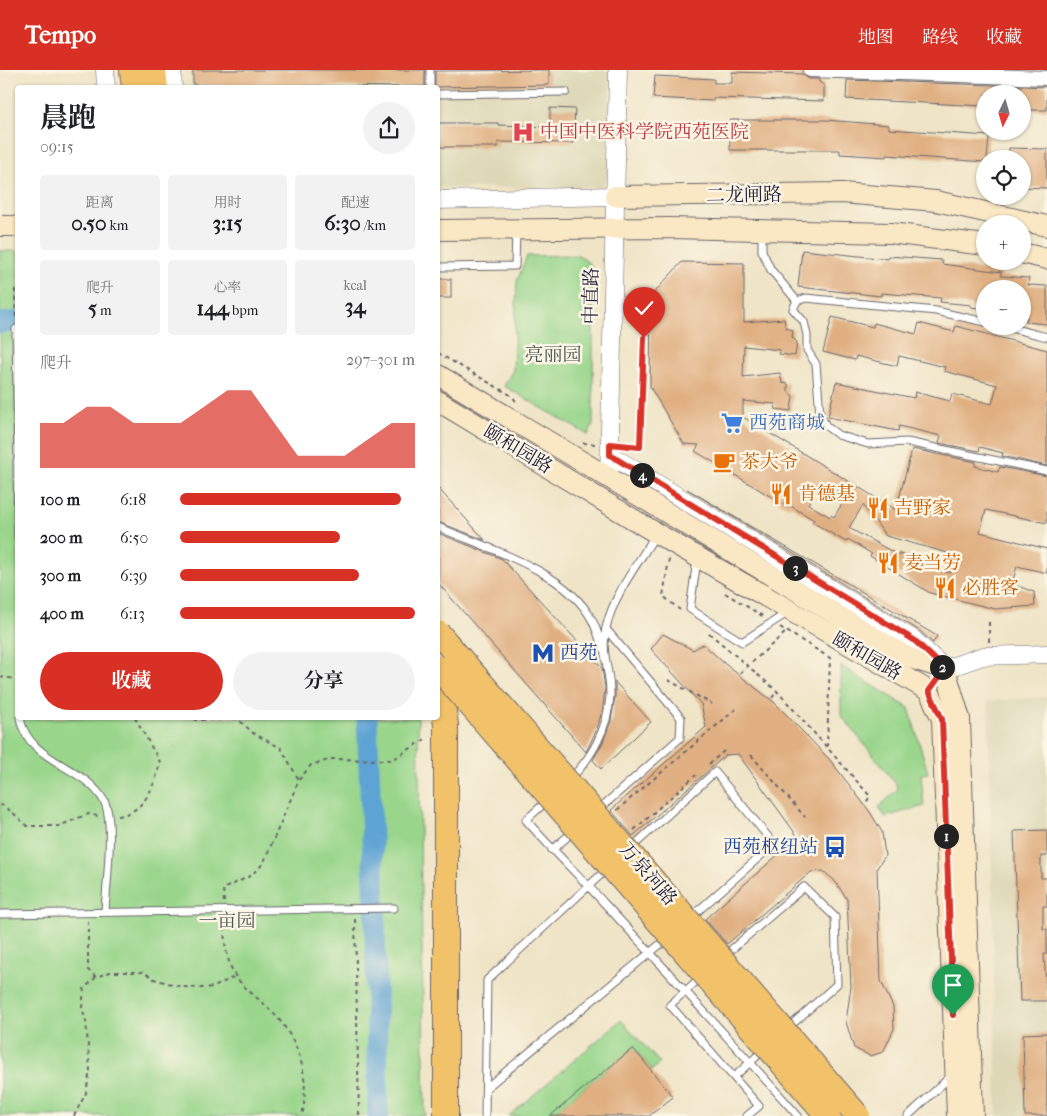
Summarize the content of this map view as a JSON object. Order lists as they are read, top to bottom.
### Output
{
  "streets": {
    "highway": ["万泉河路"],
    "main road": ["二龙闸路", "颐和园路"],
    "street": ["中直路"]
  },
  "crossings": [
    ["二龙闸路", "中直路"],
    ["中直路", "颐和园路"]
  ],
  "parks": ["亮丽园", "一亩园"],
  "places": {
    "hospital": ["中国中医科学院西苑医院"],
    "supermarket": ["西苑商城"],
    "cafe": ["茶大爷"],
    "restaurant": [
      "肯德基",
      "吉野家",
      "麦当劳",
      "必胜客"
    ],
    "metro station": ["西苑"],
    "bus stop": ["西苑枢纽站"]
  },
  "north": "bottom",
  "page": {
    "header": "Tempo",
    "nav": ["地图", "路线", "收藏"],
    "map_buttons": ["+", "−"],
    "heading": ["晨跑", "09:15"],
    "stats": [
      ["距离", "0.50 km"],
      ["用时", "3:15"],
      ["配速", "6:30 /km"],
      ["爬升", "5 m"],
      ["心率", "144 bpm"],
      ["kcal", "34"]
    ],
    "chart": ["爬升", "297–301 m"],
    "pins": [
      "4",
      "3",
      "2",
      "1"
    ],
    "list": [
      {
        "name": "100 m",
        "note": "6:18"
      },
      {
        "name": "200 m",
        "note": "6:50"
      },
      {
        "name": "300 m",
        "note": "6:39"
      },
      {
        "name": "400 m",
        "note": "6:13"
      }
    ],
    "buttons": ["收藏", "分享"]
  }
}
